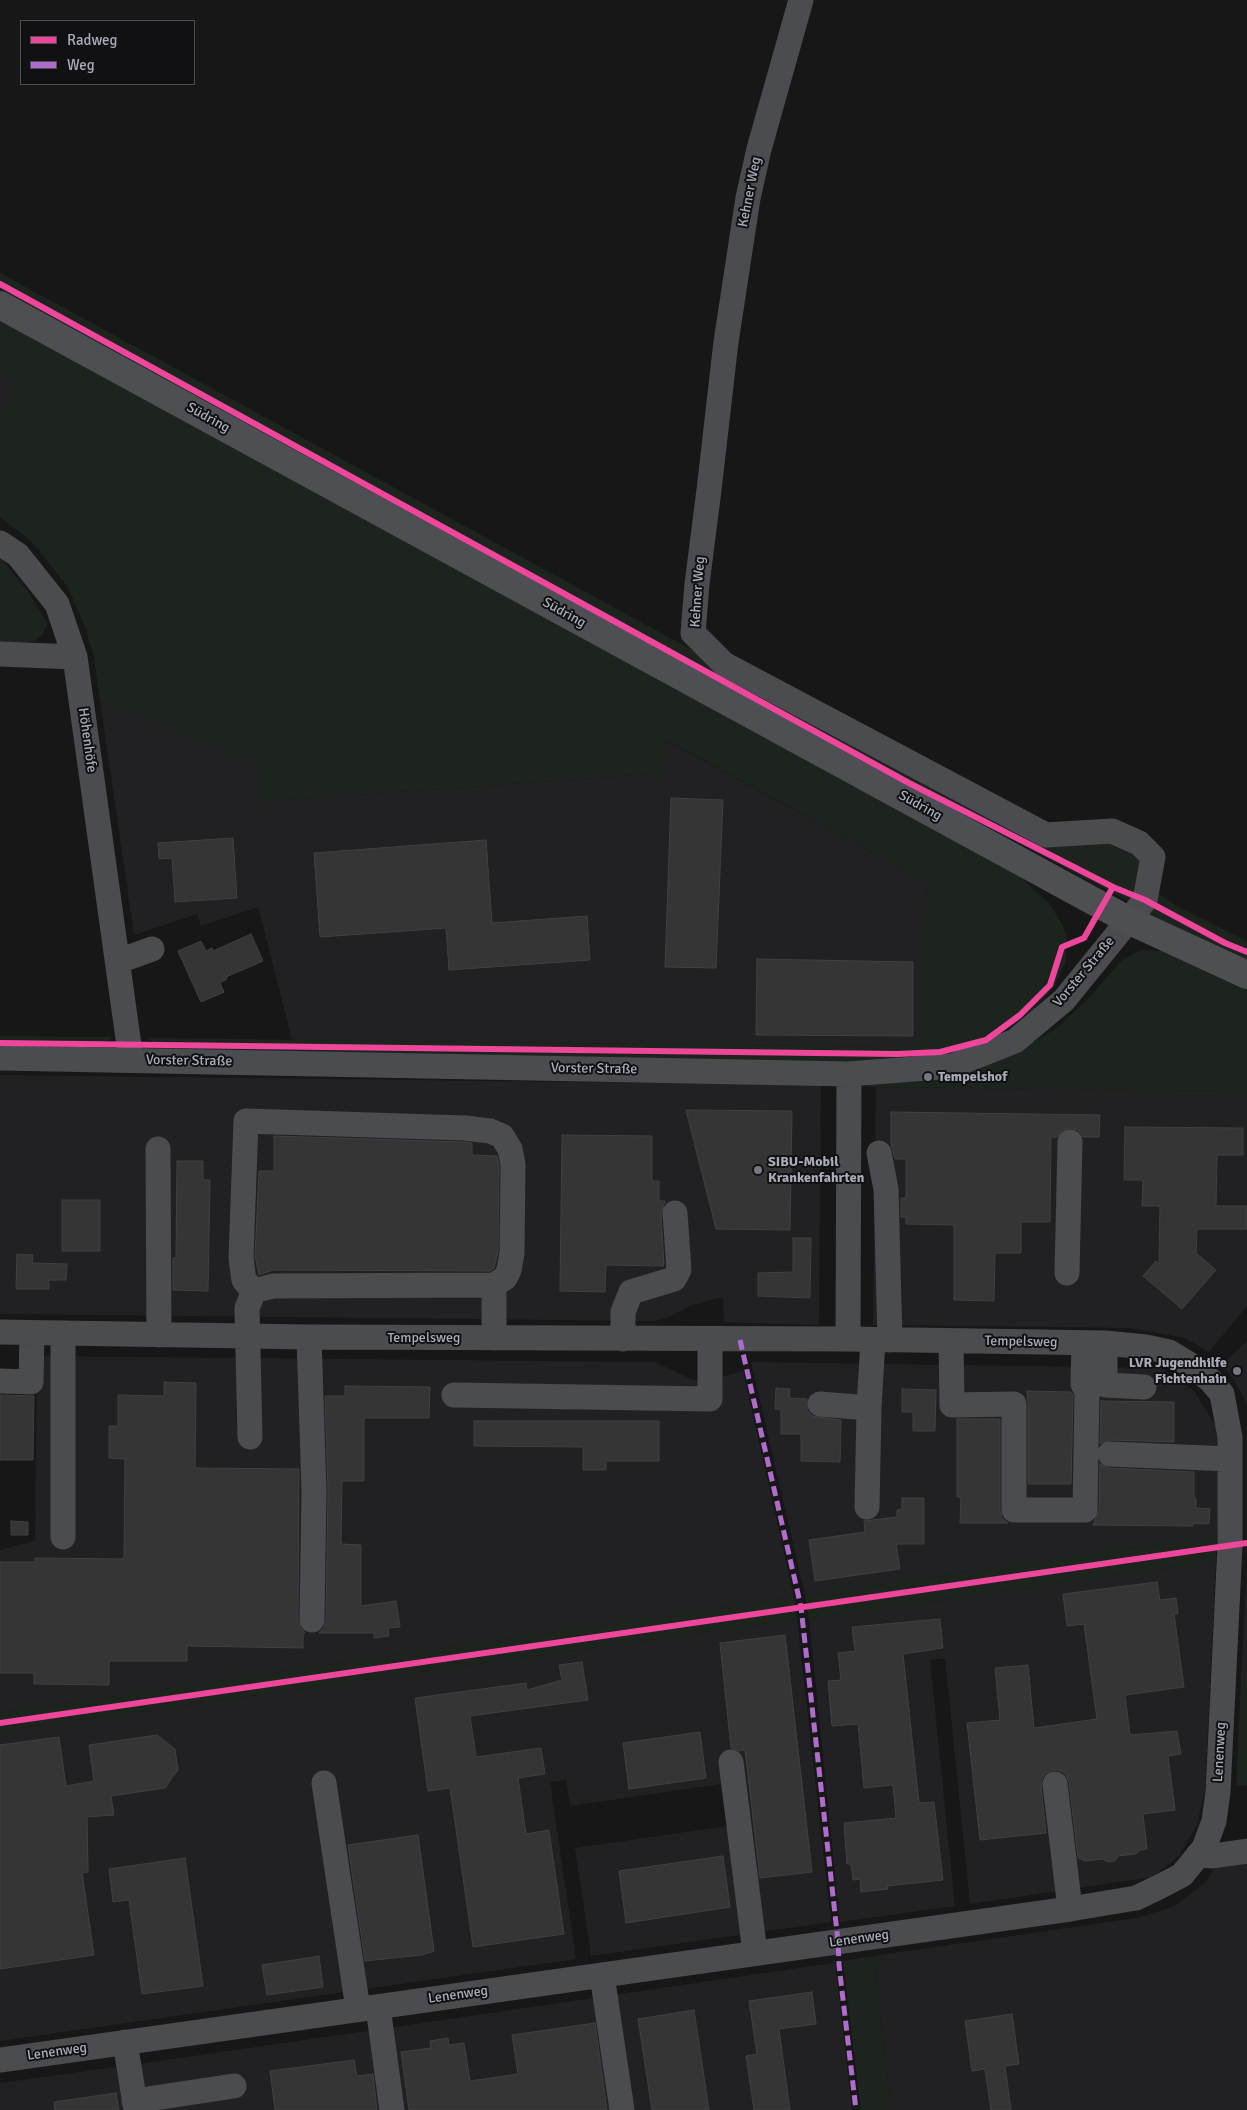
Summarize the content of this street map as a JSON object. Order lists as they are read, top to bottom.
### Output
{
  "streets": {
    "main road": ["Südring"],
    "street": [
      "Kehner Weg",
      "Höhenhöfe",
      "Vorster Straße",
      "Tempelsweg",
      "Lenenweg"
    ]
  },
  "crossings": [
    ["Kehner Weg", "Südring"],
    ["Kehner Weg", "Vorster Straße"],
    ["Südring", "Vorster Straße"],
    ["Höhenhöfe", "Vorster Straße"],
    ["Tempelsweg", "Lenenweg"]
  ],
  "places": ["Tempelshof", "SIBU-Mobil Krankenfahrten", "LVR Jugendhilfe Fichtenhain"],
  "legend": ["Radweg", "Weg"]
}
